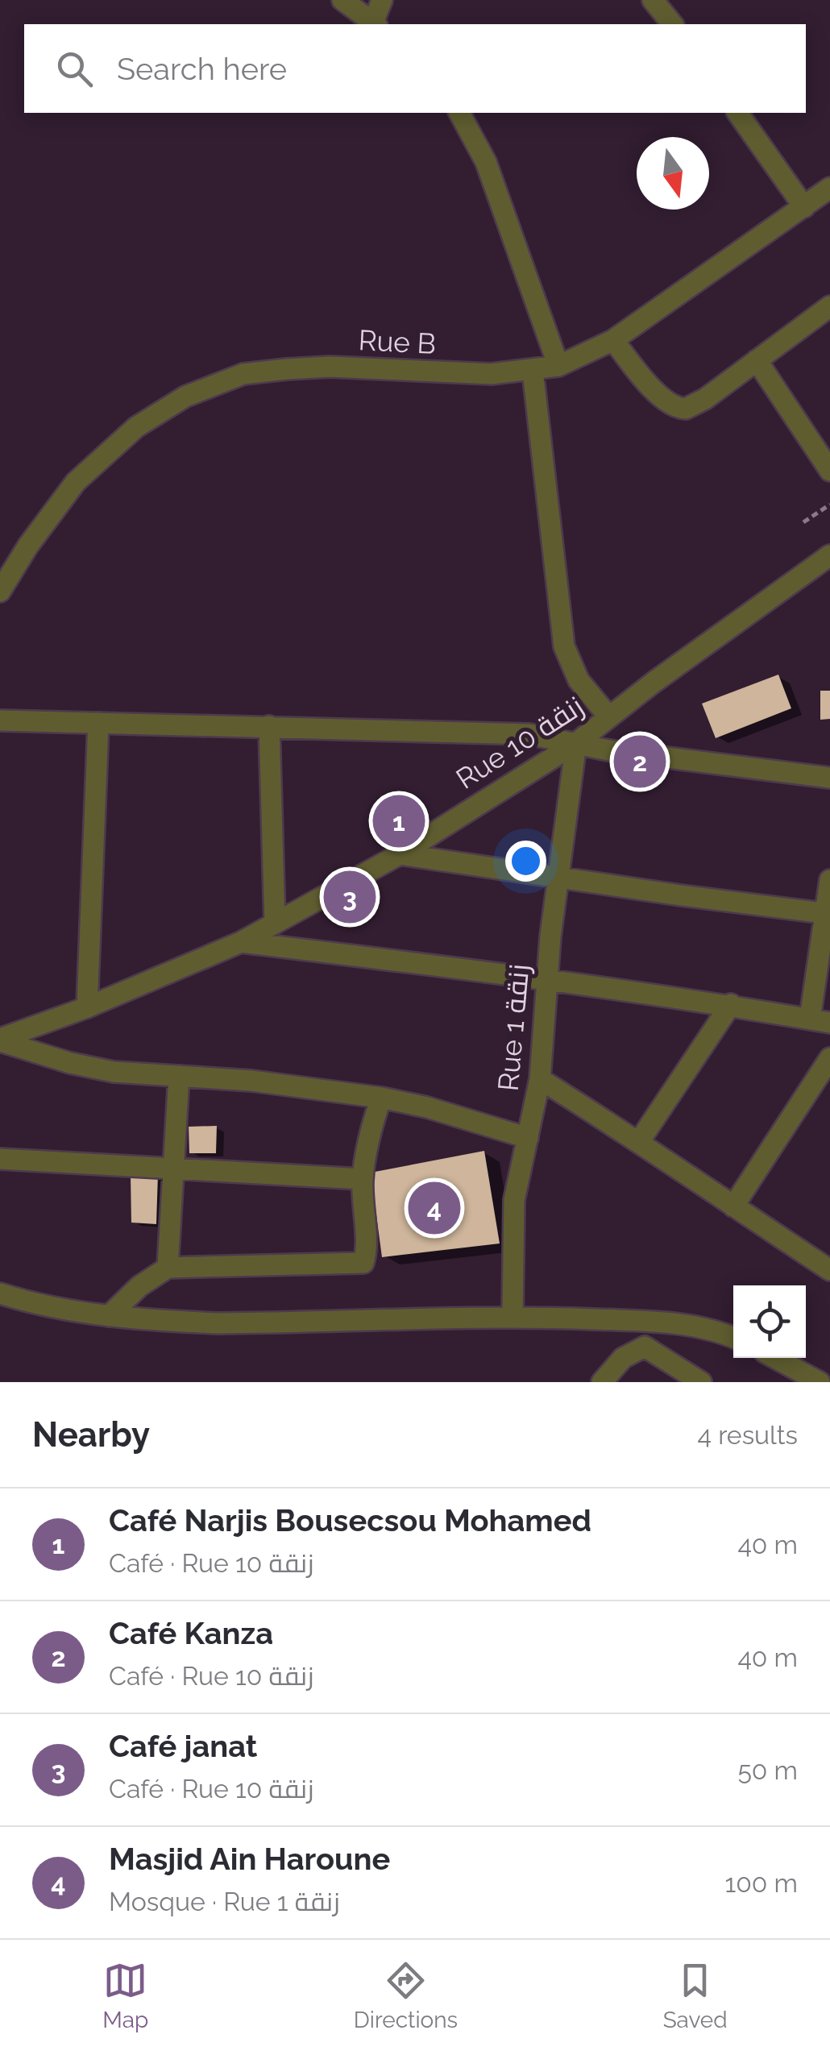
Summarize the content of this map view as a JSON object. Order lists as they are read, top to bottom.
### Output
{
  "streets": {
    "street": ["Rue B", "Rue 10 زنقة", "Rue 1 زنقة"]
  },
  "crossings": [
    ["Rue 10 زنقة", "Rue 1 زنقة"]
  ],
  "north": "bottom",
  "page": {
    "search": "Search here",
    "pins": [
      "2",
      "1",
      "3",
      "4"
    ],
    "heading": ["Nearby", "4 results"],
    "list": [
      {
        "mark": "1",
        "name": "Café Narjis Bousecsou Mohamed",
        "note": "Café · Rue 10 زنقة",
        "value": "40 m"
      },
      {
        "mark": "2",
        "name": "Café Kanza",
        "note": "Café · Rue 10 زنقة",
        "value": "40 m"
      },
      {
        "mark": "3",
        "name": "Café janat",
        "note": "Café · Rue 10 زنقة",
        "value": "50 m"
      },
      {
        "mark": "4",
        "name": "Masjid Ain Haroune",
        "note": "Mosque · Rue 1 زنقة",
        "value": "100 m"
      }
    ],
    "nav": ["Map", "Directions", "Saved"]
  }
}
